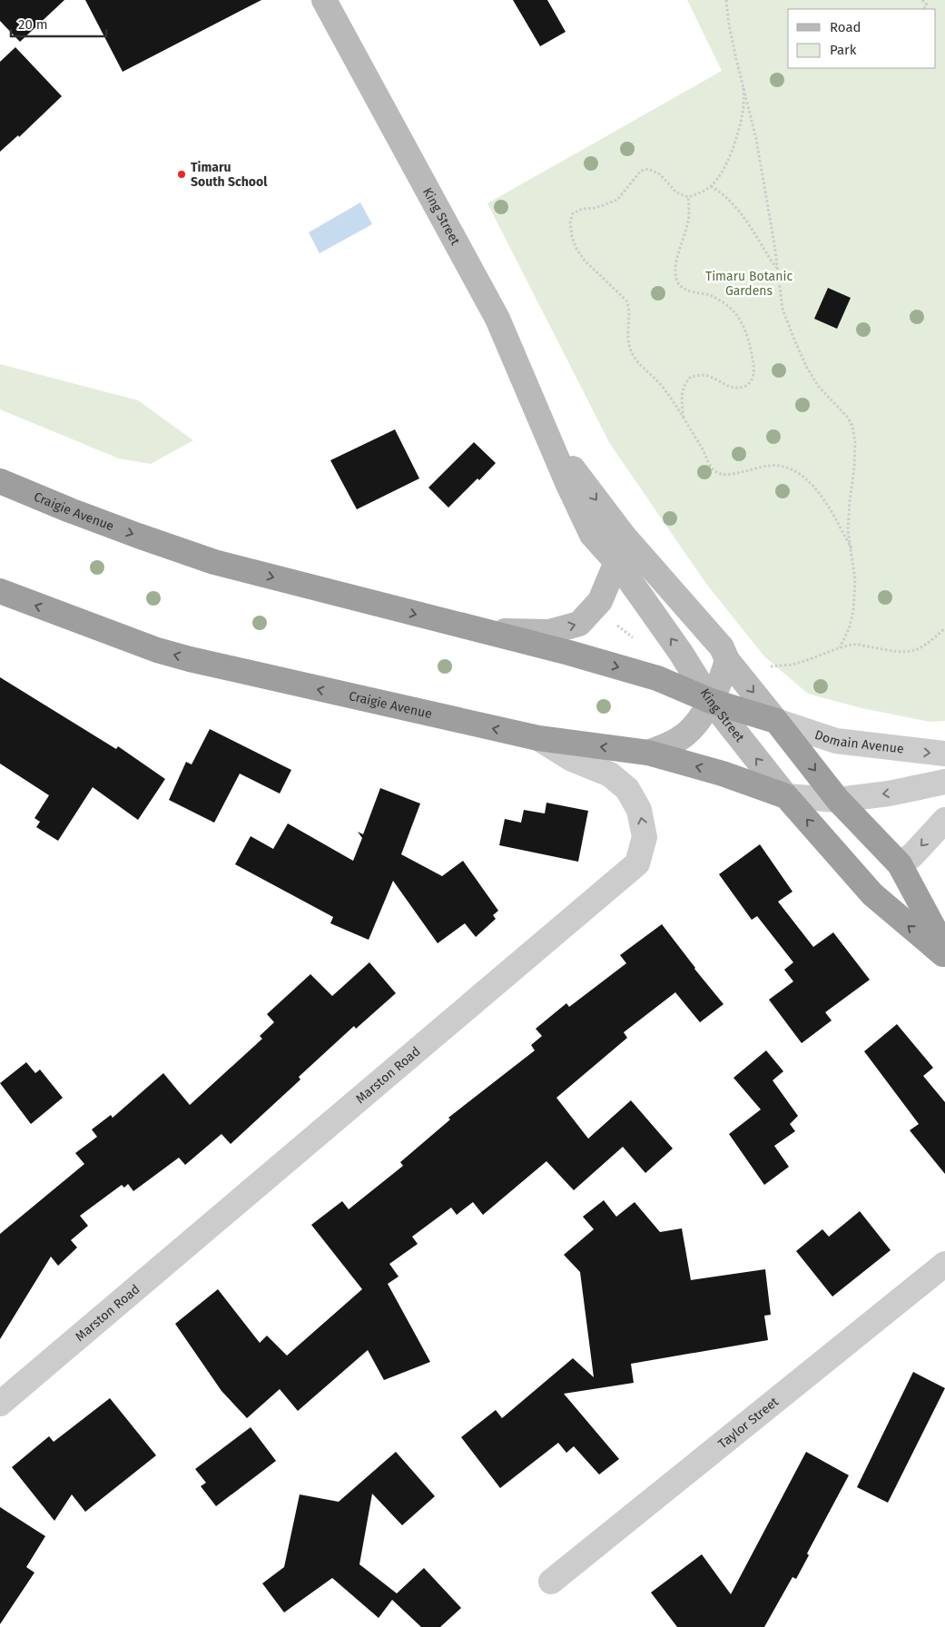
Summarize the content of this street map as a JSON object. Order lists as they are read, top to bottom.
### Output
{
  "streets": {
    "highway": ["King Street", "Craigie Avenue"],
    "street": ["Domain Avenue", "Marston Road", "Taylor Street"]
  },
  "crossings": [
    ["King Street", "Craigie Avenue"],
    ["King Street", "Domain Avenue"],
    ["Craigie Avenue", "Domain Avenue"],
    ["Craigie Avenue", "Marston Road"]
  ],
  "one_way": ["Marston Road"],
  "parks": ["Timaru Botanic Gardens"],
  "places": ["Timaru South School"],
  "legend": ["Road", "Park"],
  "scale_bar": "20 m"
}
